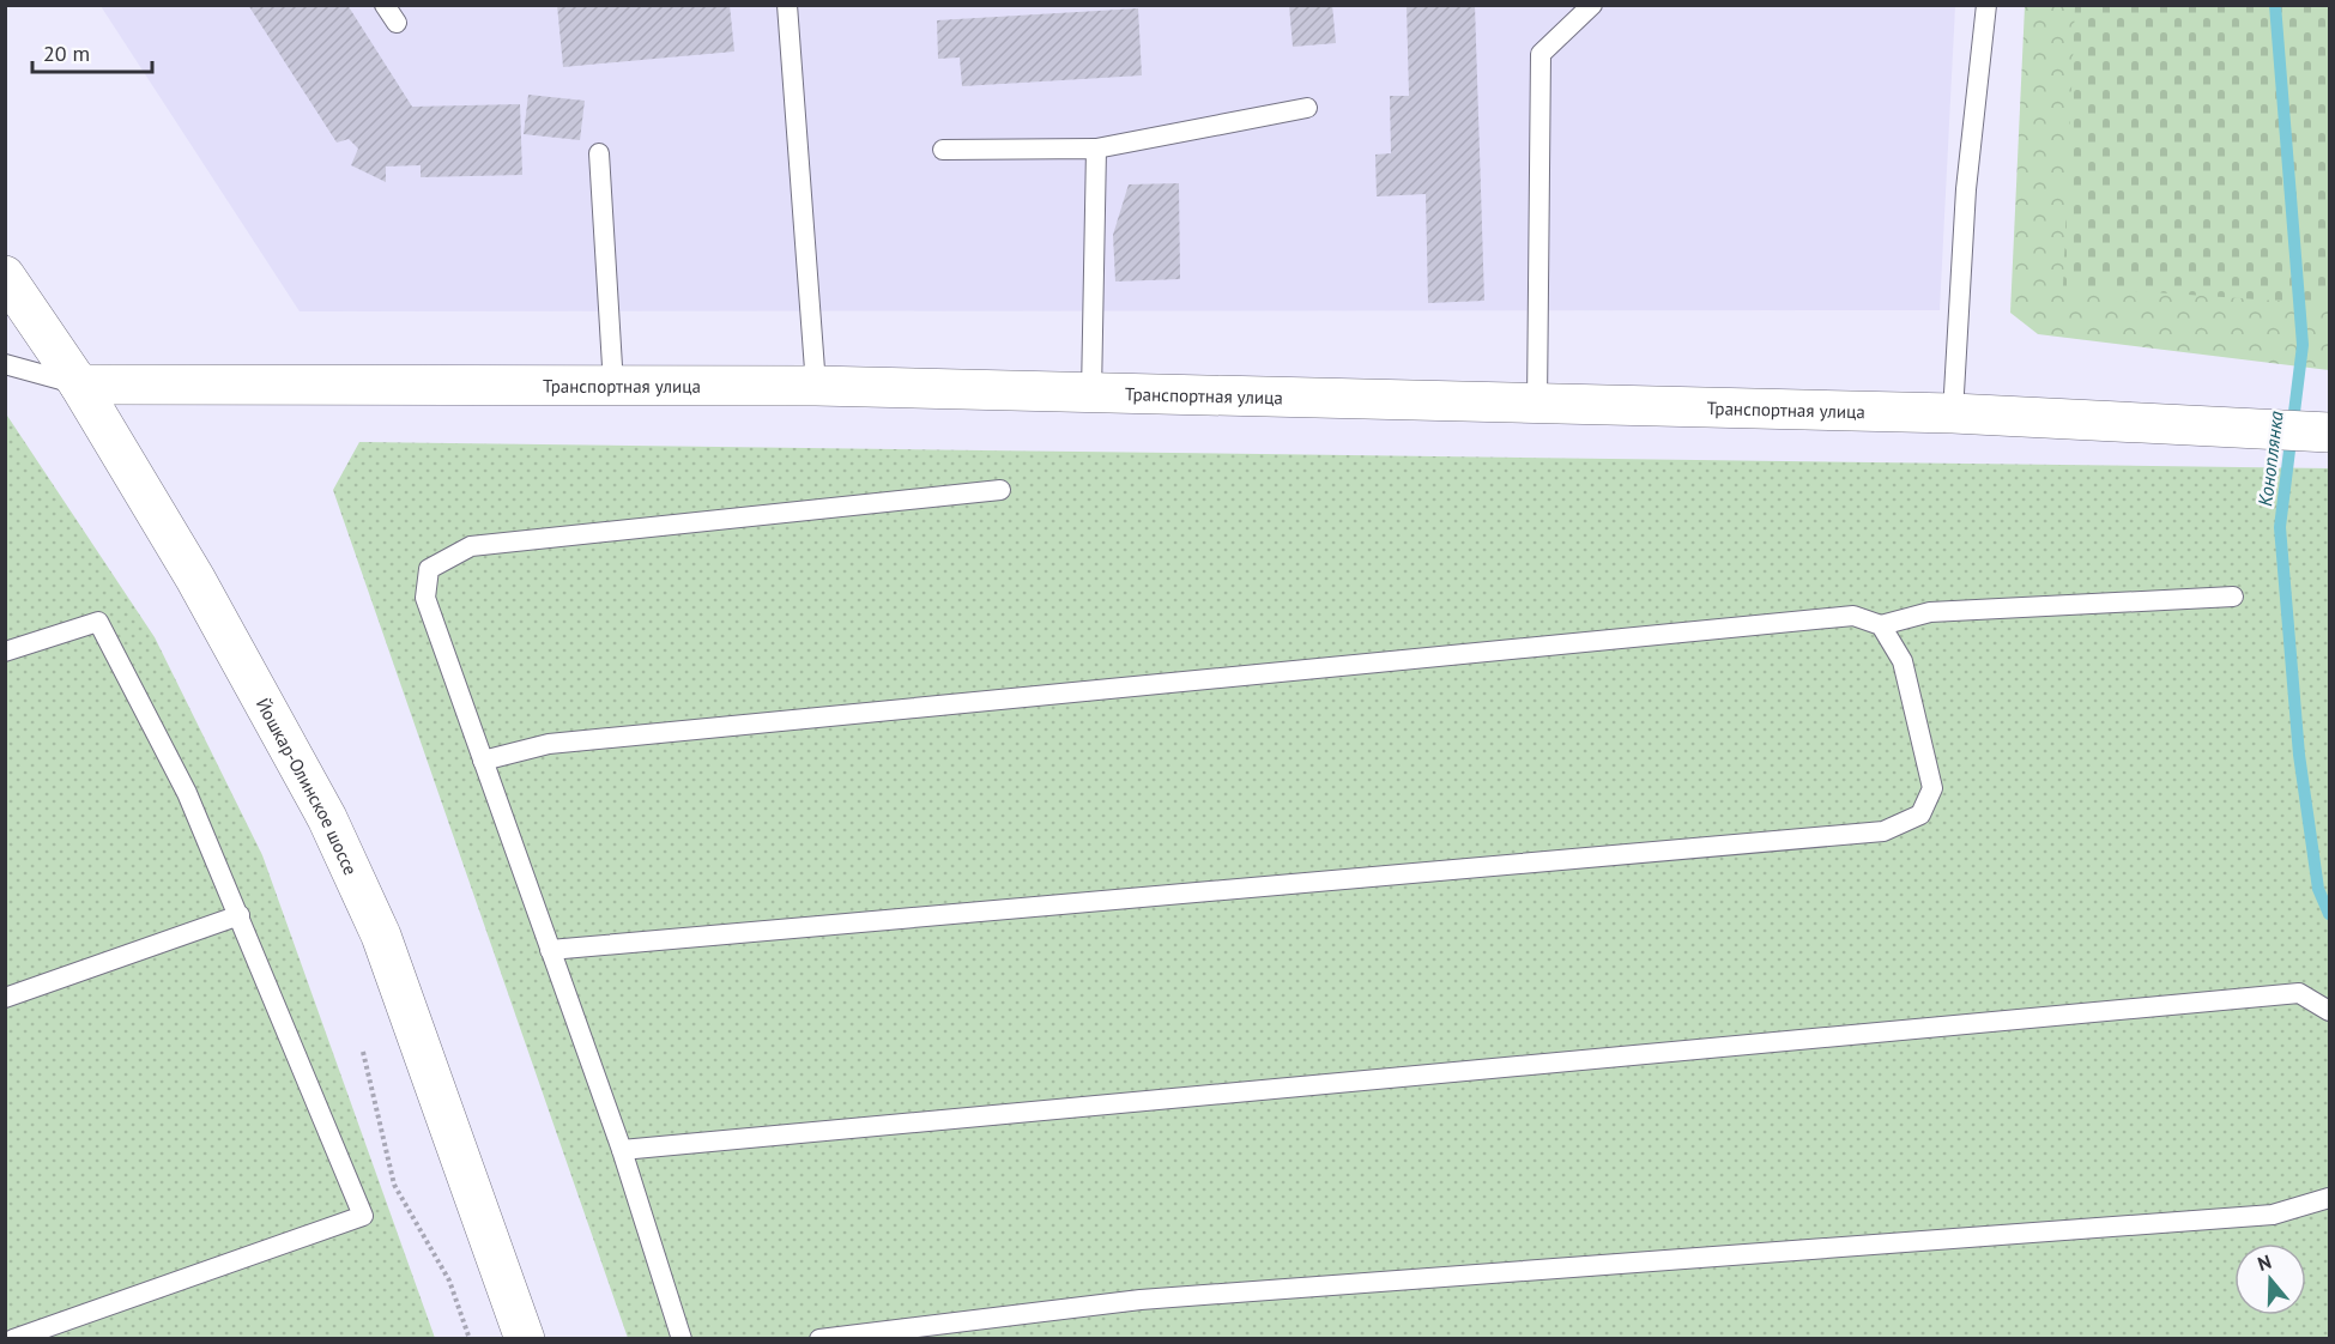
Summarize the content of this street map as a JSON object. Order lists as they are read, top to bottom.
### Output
{
  "streets": {
    "main road": ["Транспортная улица", "Йошкар-Олинское шоссе"]
  },
  "crossings": [
    ["Транспортная улица", "Йошкар-Олинское шоссе"]
  ],
  "water": ["Коноплянка"],
  "scale_bar": "20 m",
  "north": "top"
}
